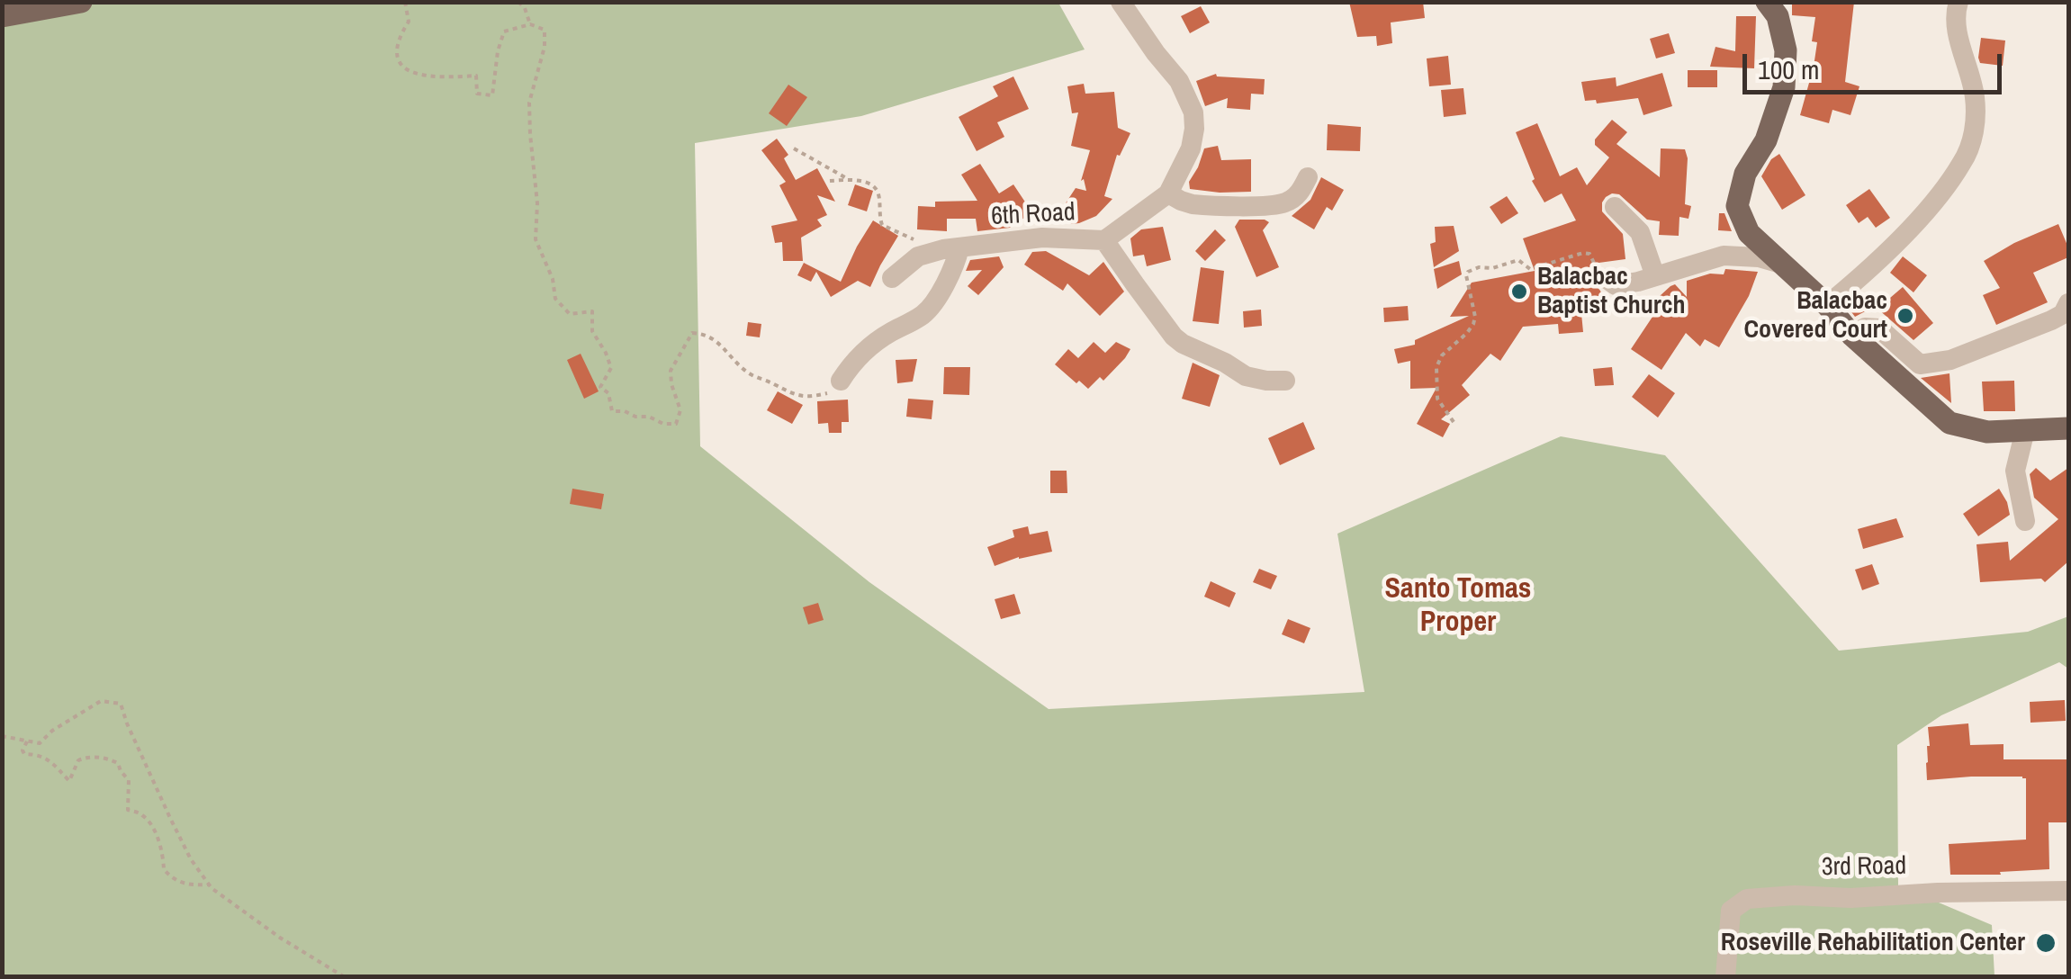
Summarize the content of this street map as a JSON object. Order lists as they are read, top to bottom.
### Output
{
  "streets": {
    "street": ["6th Road", "3rd Road"]
  },
  "districts": ["Santo Tomas Proper"],
  "places": ["Balacbac Baptist Church", "Balacbac Covered Court", "Roseville Rehabilitation Center"],
  "scale_bar": "100 m"
}
